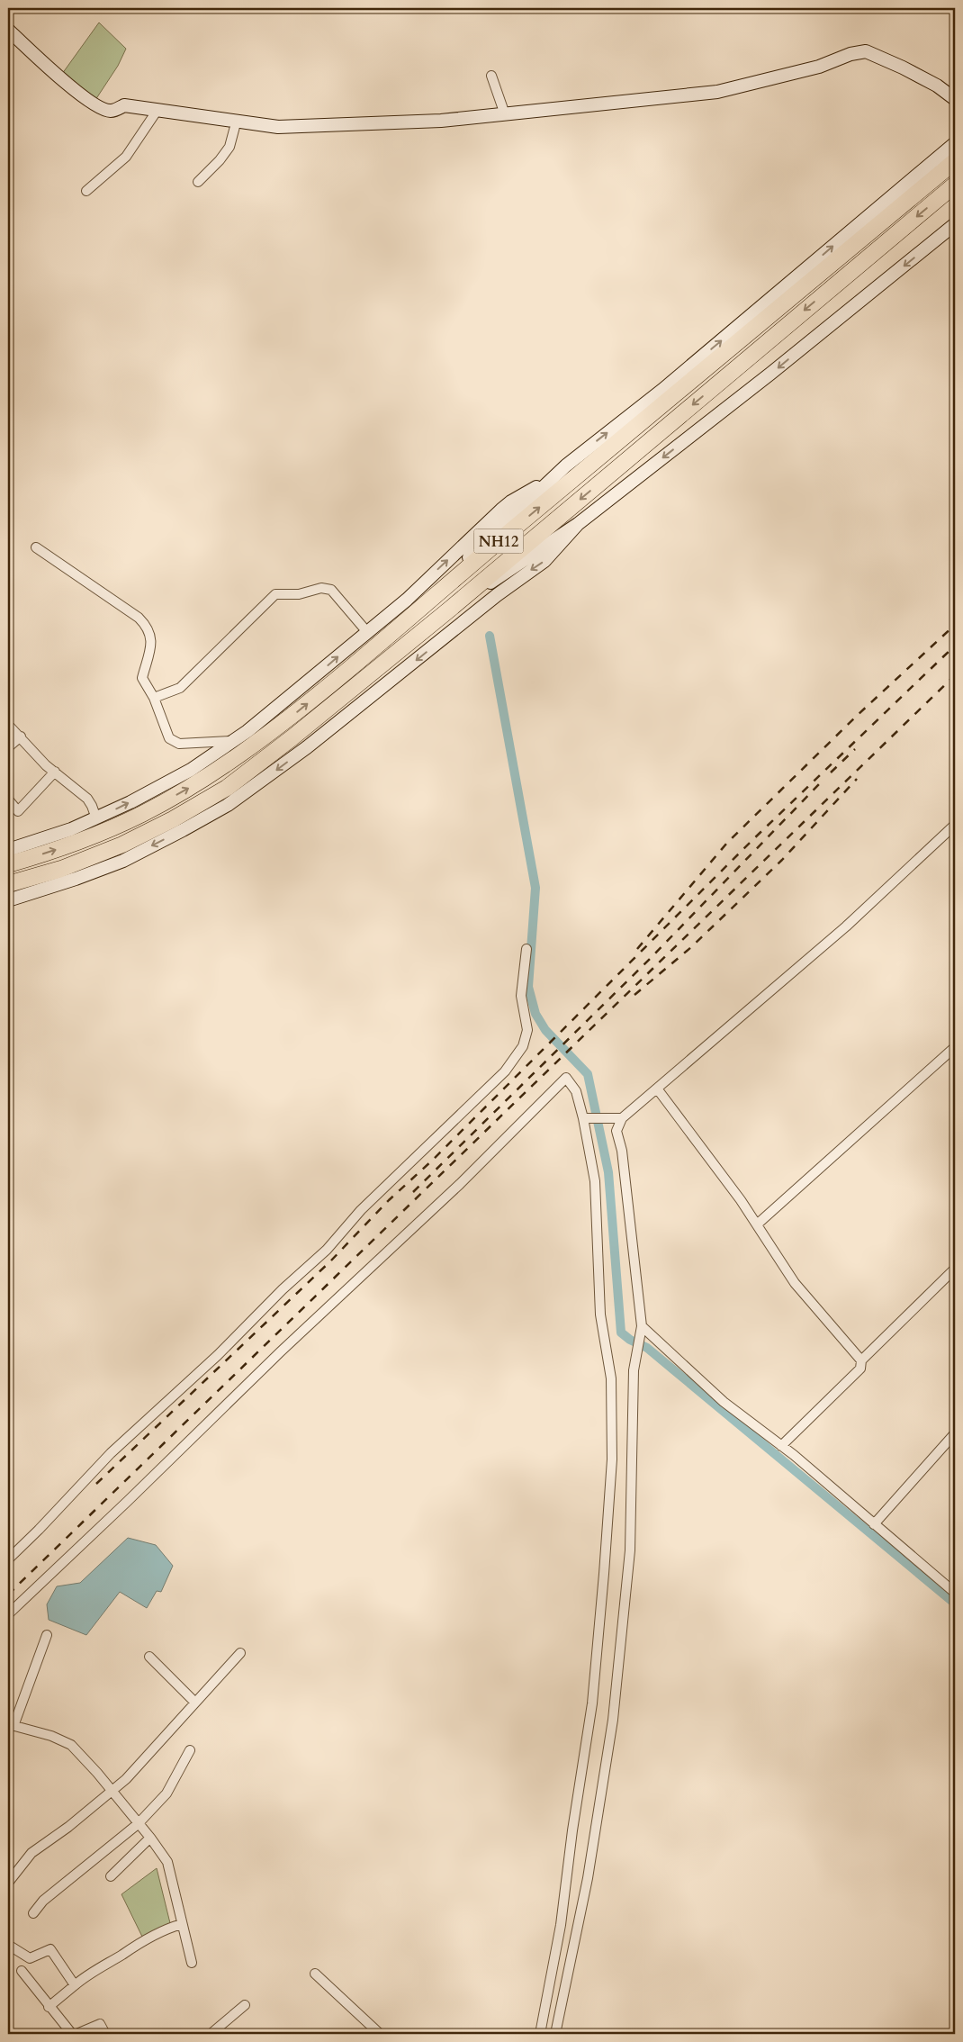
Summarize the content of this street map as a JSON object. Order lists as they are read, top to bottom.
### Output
{
  "streets": {
    "highway": ["NH12"]
  }
}
